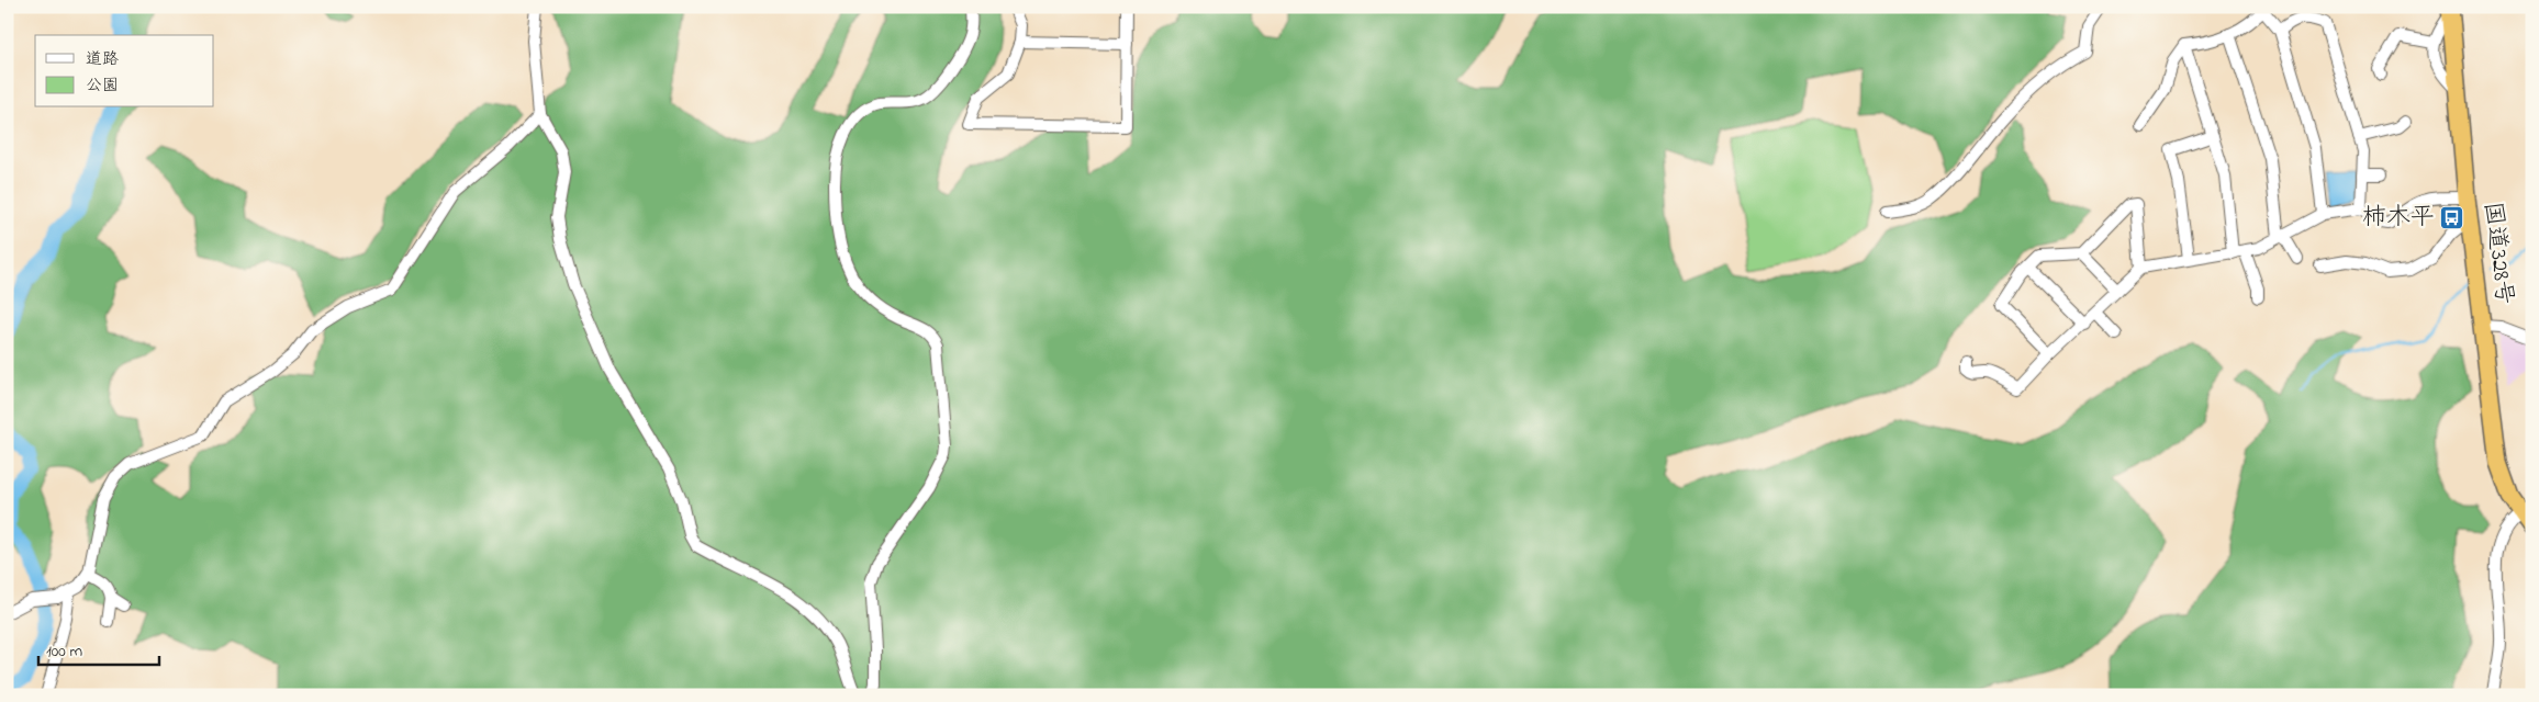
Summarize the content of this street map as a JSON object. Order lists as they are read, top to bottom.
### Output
{
  "streets": {
    "highway": ["国道328号"]
  },
  "places": {
    "bus stop": ["柿木平"]
  },
  "legend": ["道路", "公園"],
  "scale_bar": "100 m"
}
